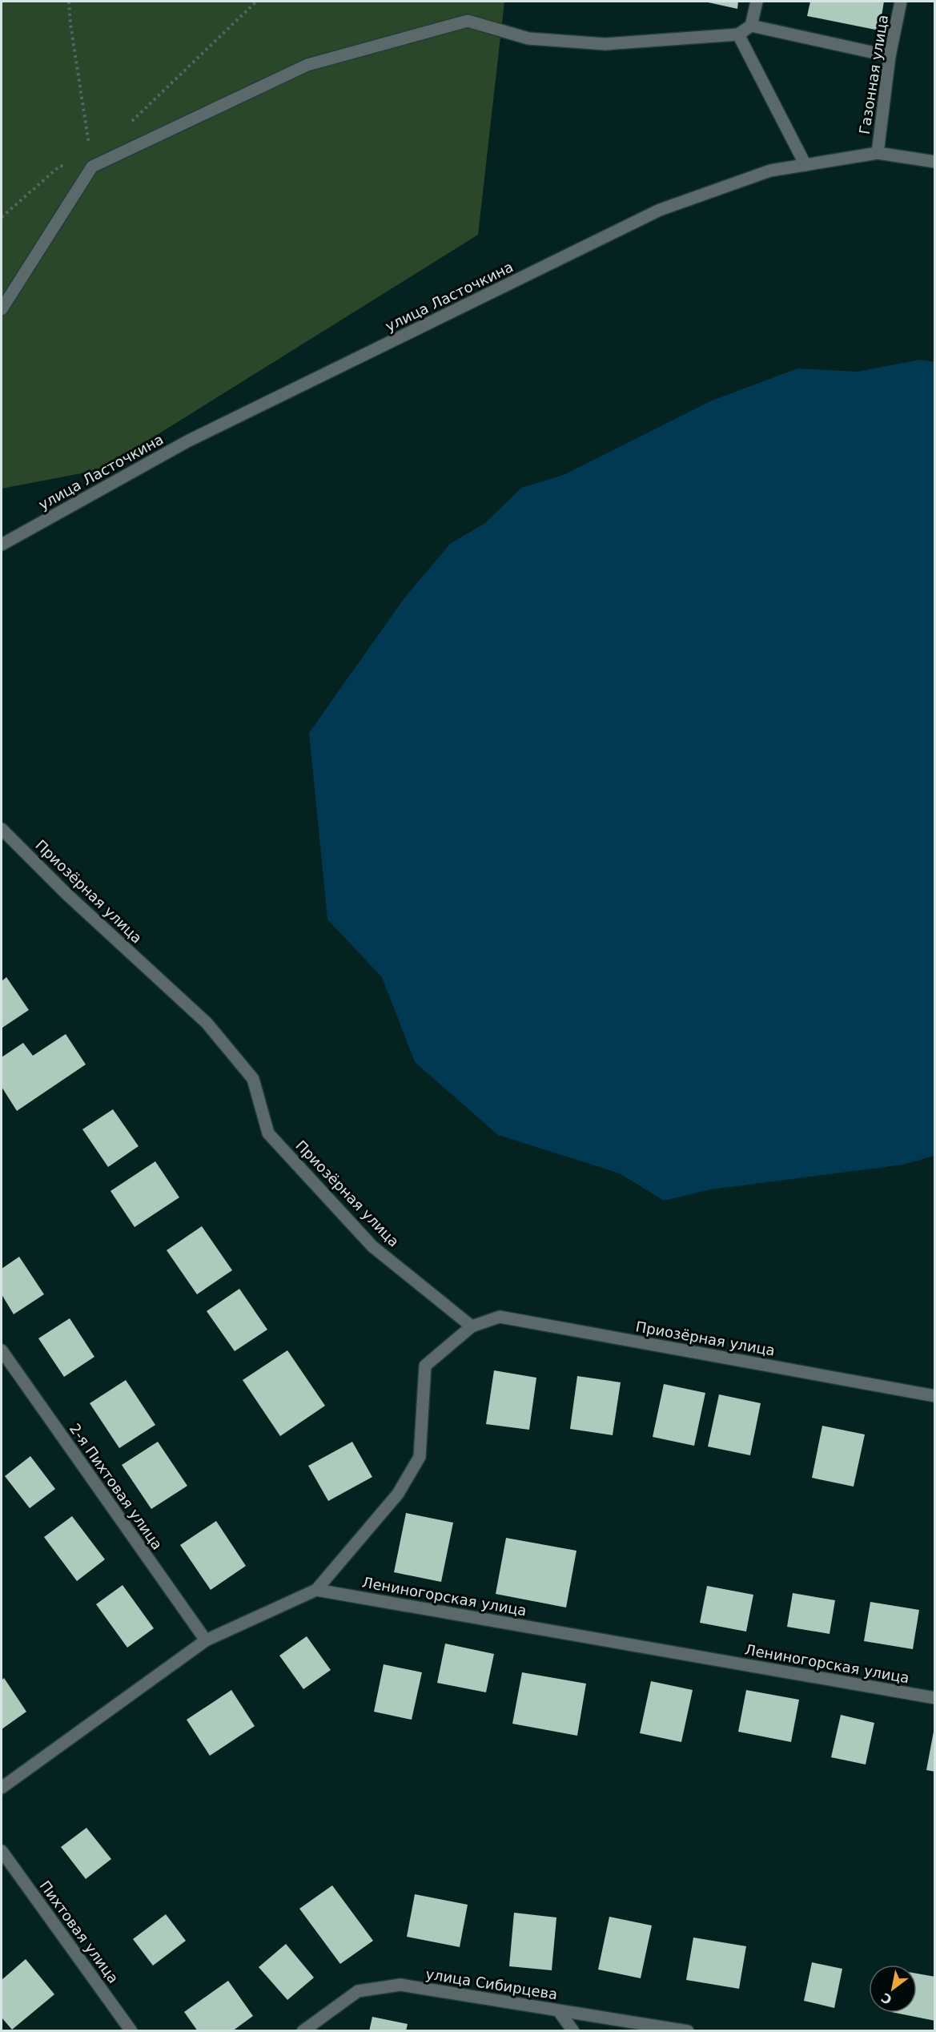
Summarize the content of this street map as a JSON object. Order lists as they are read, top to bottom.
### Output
{
  "streets": {
    "street": [
      "Газонная улица",
      "улица Ласточкина",
      "Приозёрная улица",
      "2-я Пихтовая улица",
      "Лениногорская улица",
      "Пихтовая улица",
      "улица Сибирцева"
    ]
  },
  "crossings": [
    ["Газонная улица", "улица Ласточкина"]
  ],
  "north": "bottom left"
}
